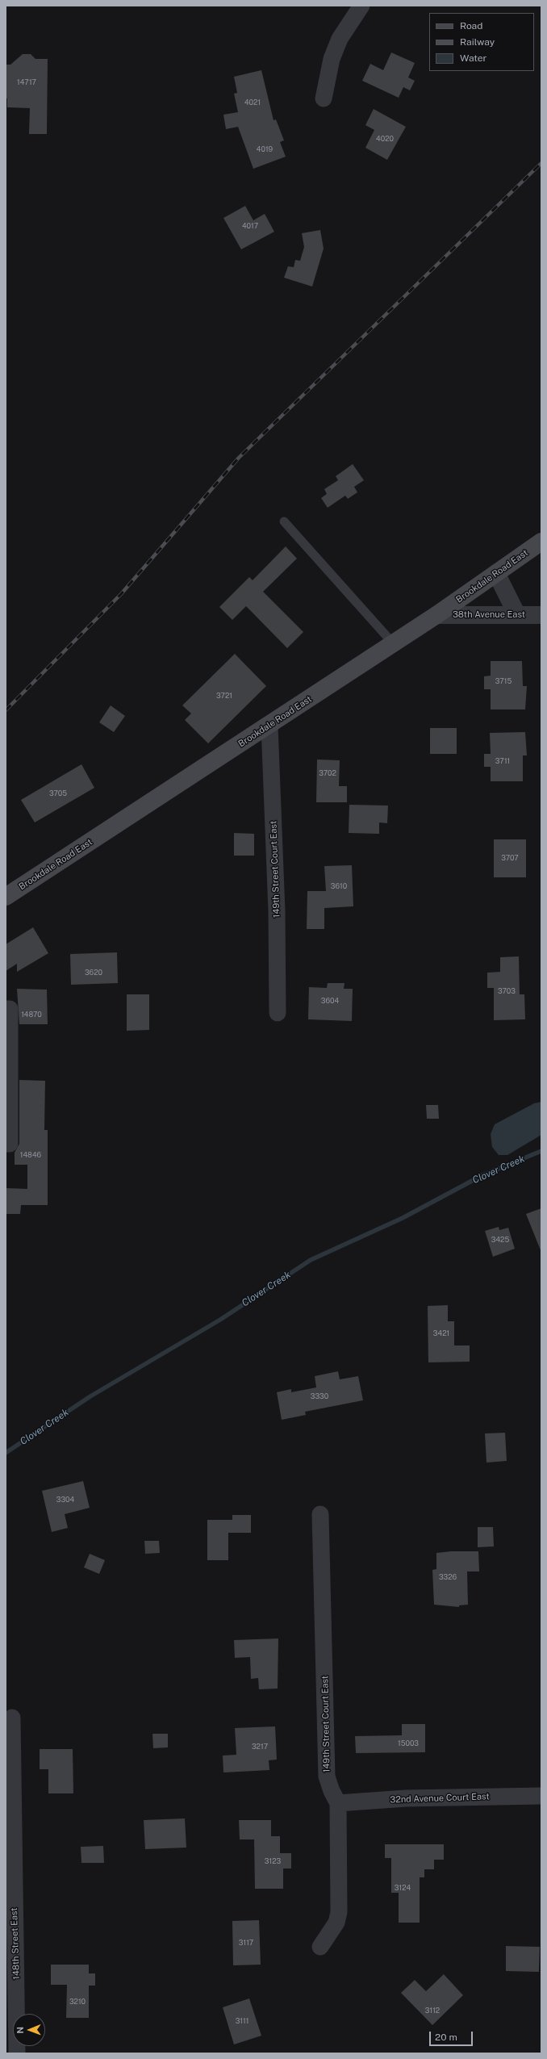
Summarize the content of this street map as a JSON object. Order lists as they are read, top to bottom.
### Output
{
  "streets": {
    "main road": ["Brookdale Road East"],
    "street": [
      "38th Avenue East",
      "149th Street Court East",
      "32nd Avenue Court East",
      "148th Street East"
    ]
  },
  "crossings": [
    ["Brookdale Road East", "38th Avenue East"],
    ["Brookdale Road East", "149th Street Court East"],
    ["149th Street Court East", "32nd Avenue Court East"]
  ],
  "water": ["Clover Creek"],
  "house_numbers": [
    "14717",
    "4021",
    "4020",
    "4019",
    "4017",
    "3715",
    "3721",
    "3711",
    "3702",
    "3705",
    "3707",
    "3610",
    "3620",
    "3703",
    "3604",
    "14870",
    "14846",
    "3425",
    "3421",
    "3330",
    "3304",
    "3326",
    "15003",
    "3217",
    "3123",
    "3124",
    "3117",
    "3210",
    "3112",
    "3111"
  ],
  "legend": ["Road", "Railway", "Water"],
  "scale_bar": "20 m",
  "north": "left"
}
